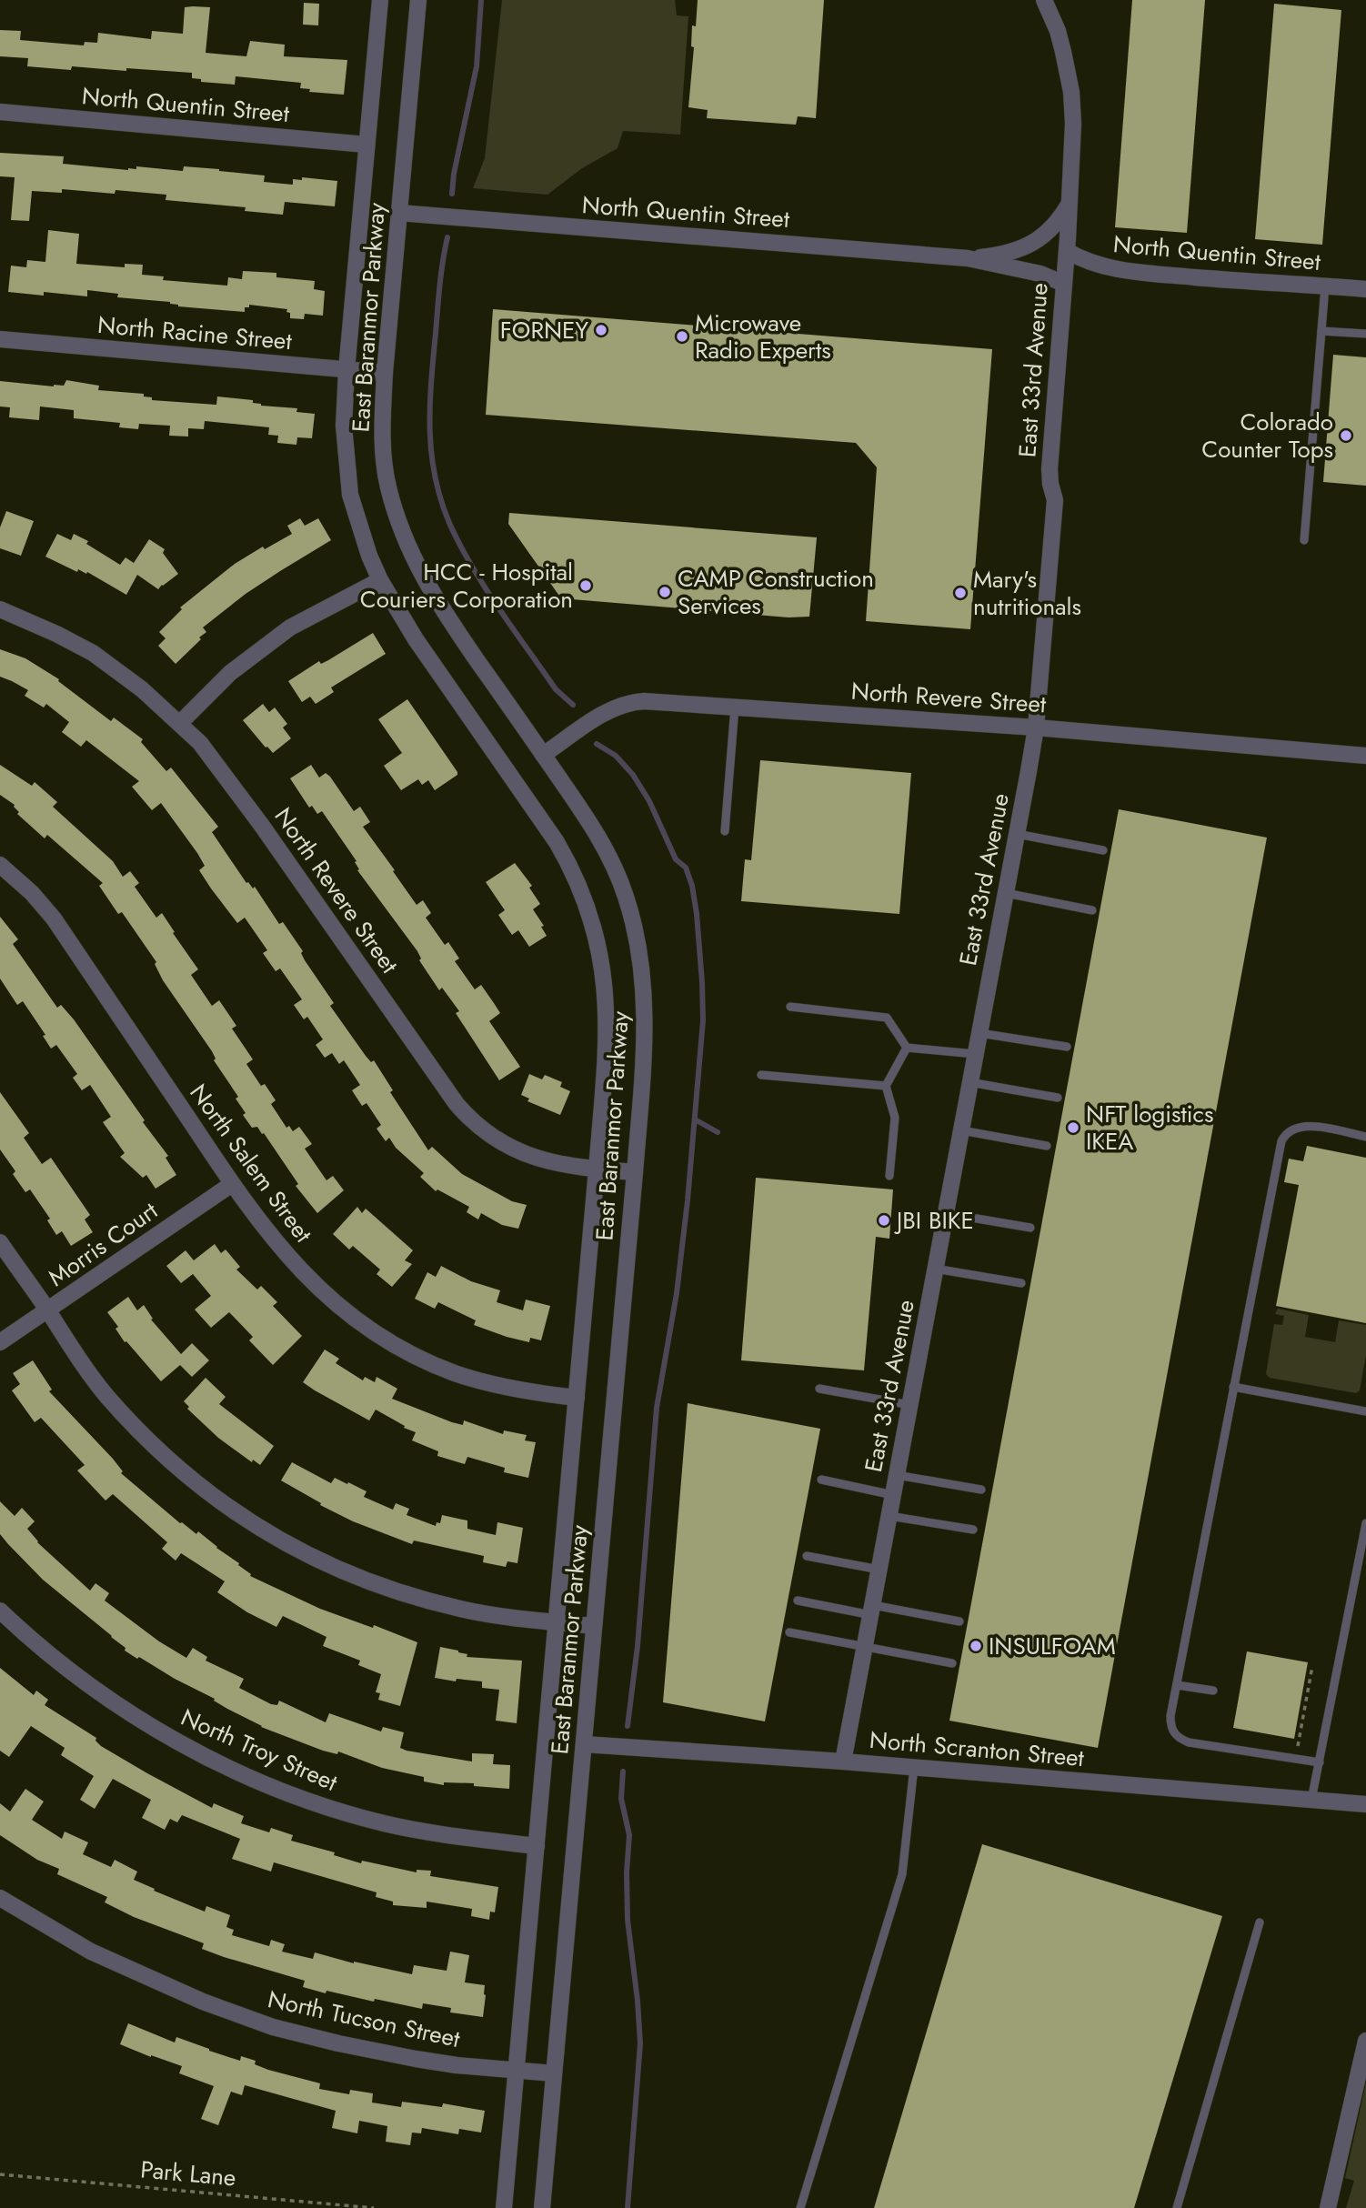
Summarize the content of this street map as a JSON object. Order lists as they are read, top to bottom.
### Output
{
  "streets": {
    "street": [
      "North Quentin Street",
      "East Baranmor Parkway",
      "North Racine Street",
      "East 33rd Avenue",
      "North Revere Street",
      "North Salem Street",
      "Morris Court",
      "North Scranton Street",
      "North Troy Street",
      "North Tucson Street"
    ],
    "path": ["Park Lane"]
  },
  "crossings": [
    ["North Quentin Street", "East Baranmor Parkway"],
    ["North Quentin Street", "East 33rd Avenue"],
    ["East Baranmor Parkway", "North Racine Street"],
    ["East Baranmor Parkway", "North Revere Street"],
    ["East Baranmor Parkway", "North Salem Street"],
    ["East Baranmor Parkway", "North Scranton Street"],
    ["East Baranmor Parkway", "North Troy Street"],
    ["East Baranmor Parkway", "North Tucson Street"],
    ["East 33rd Avenue", "North Revere Street"],
    ["East 33rd Avenue", "North Scranton Street"],
    ["North Salem Street", "Morris Court"]
  ],
  "places": [
    "FORNEY",
    "Microwave Radio Experts",
    "Colorado Counter Tops",
    "HCC - Hospital Couriers Corporation",
    "CAMP Construction Services",
    "Mary's nutritionals",
    "NFT logistics IKEA",
    "JBI BIKE",
    "INSULFOAM"
  ]
}
